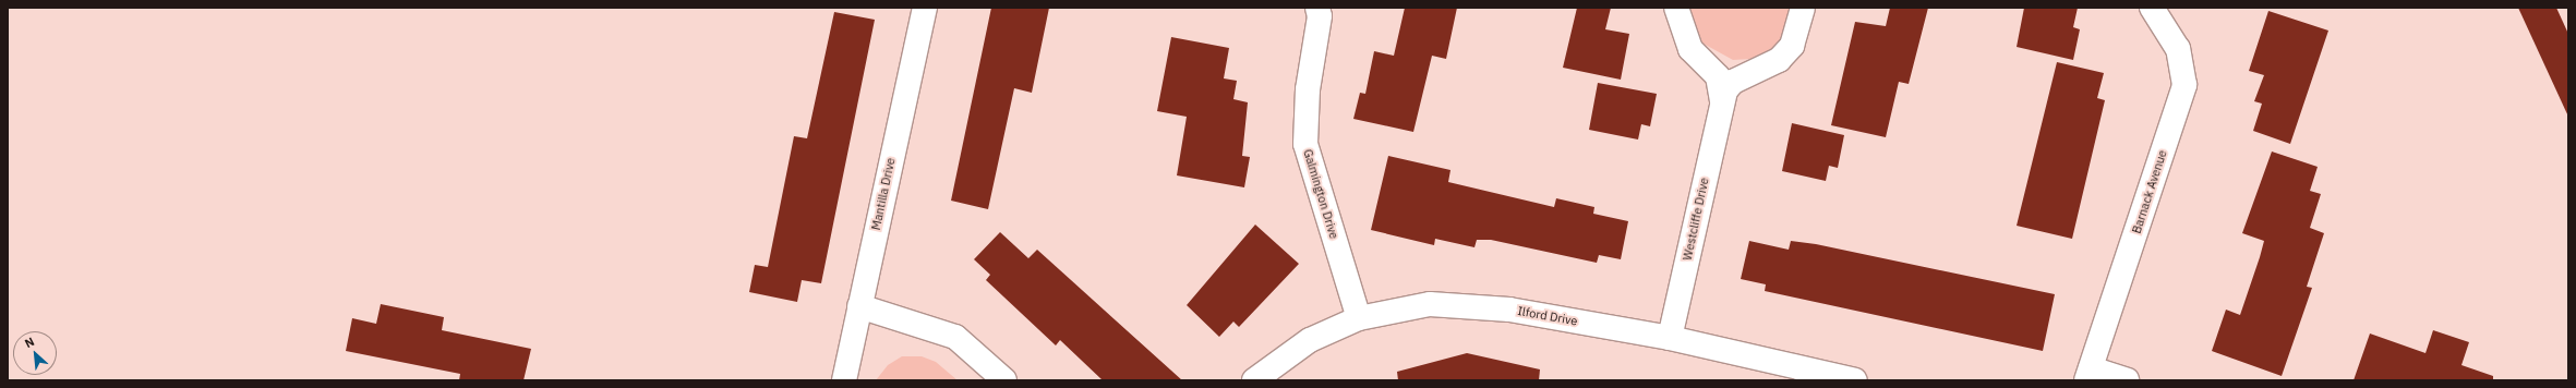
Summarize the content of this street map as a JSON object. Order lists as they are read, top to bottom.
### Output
{
  "streets": {
    "street": [
      "Barnack Avenue",
      "Mantilla Drive",
      "Galmington Drive",
      "Westcliffe Drive",
      "Ilford Drive"
    ]
  },
  "crossings": [
    ["Galmington Drive", "Ilford Drive"],
    ["Westcliffe Drive", "Ilford Drive"]
  ],
  "north": "top left"
}
